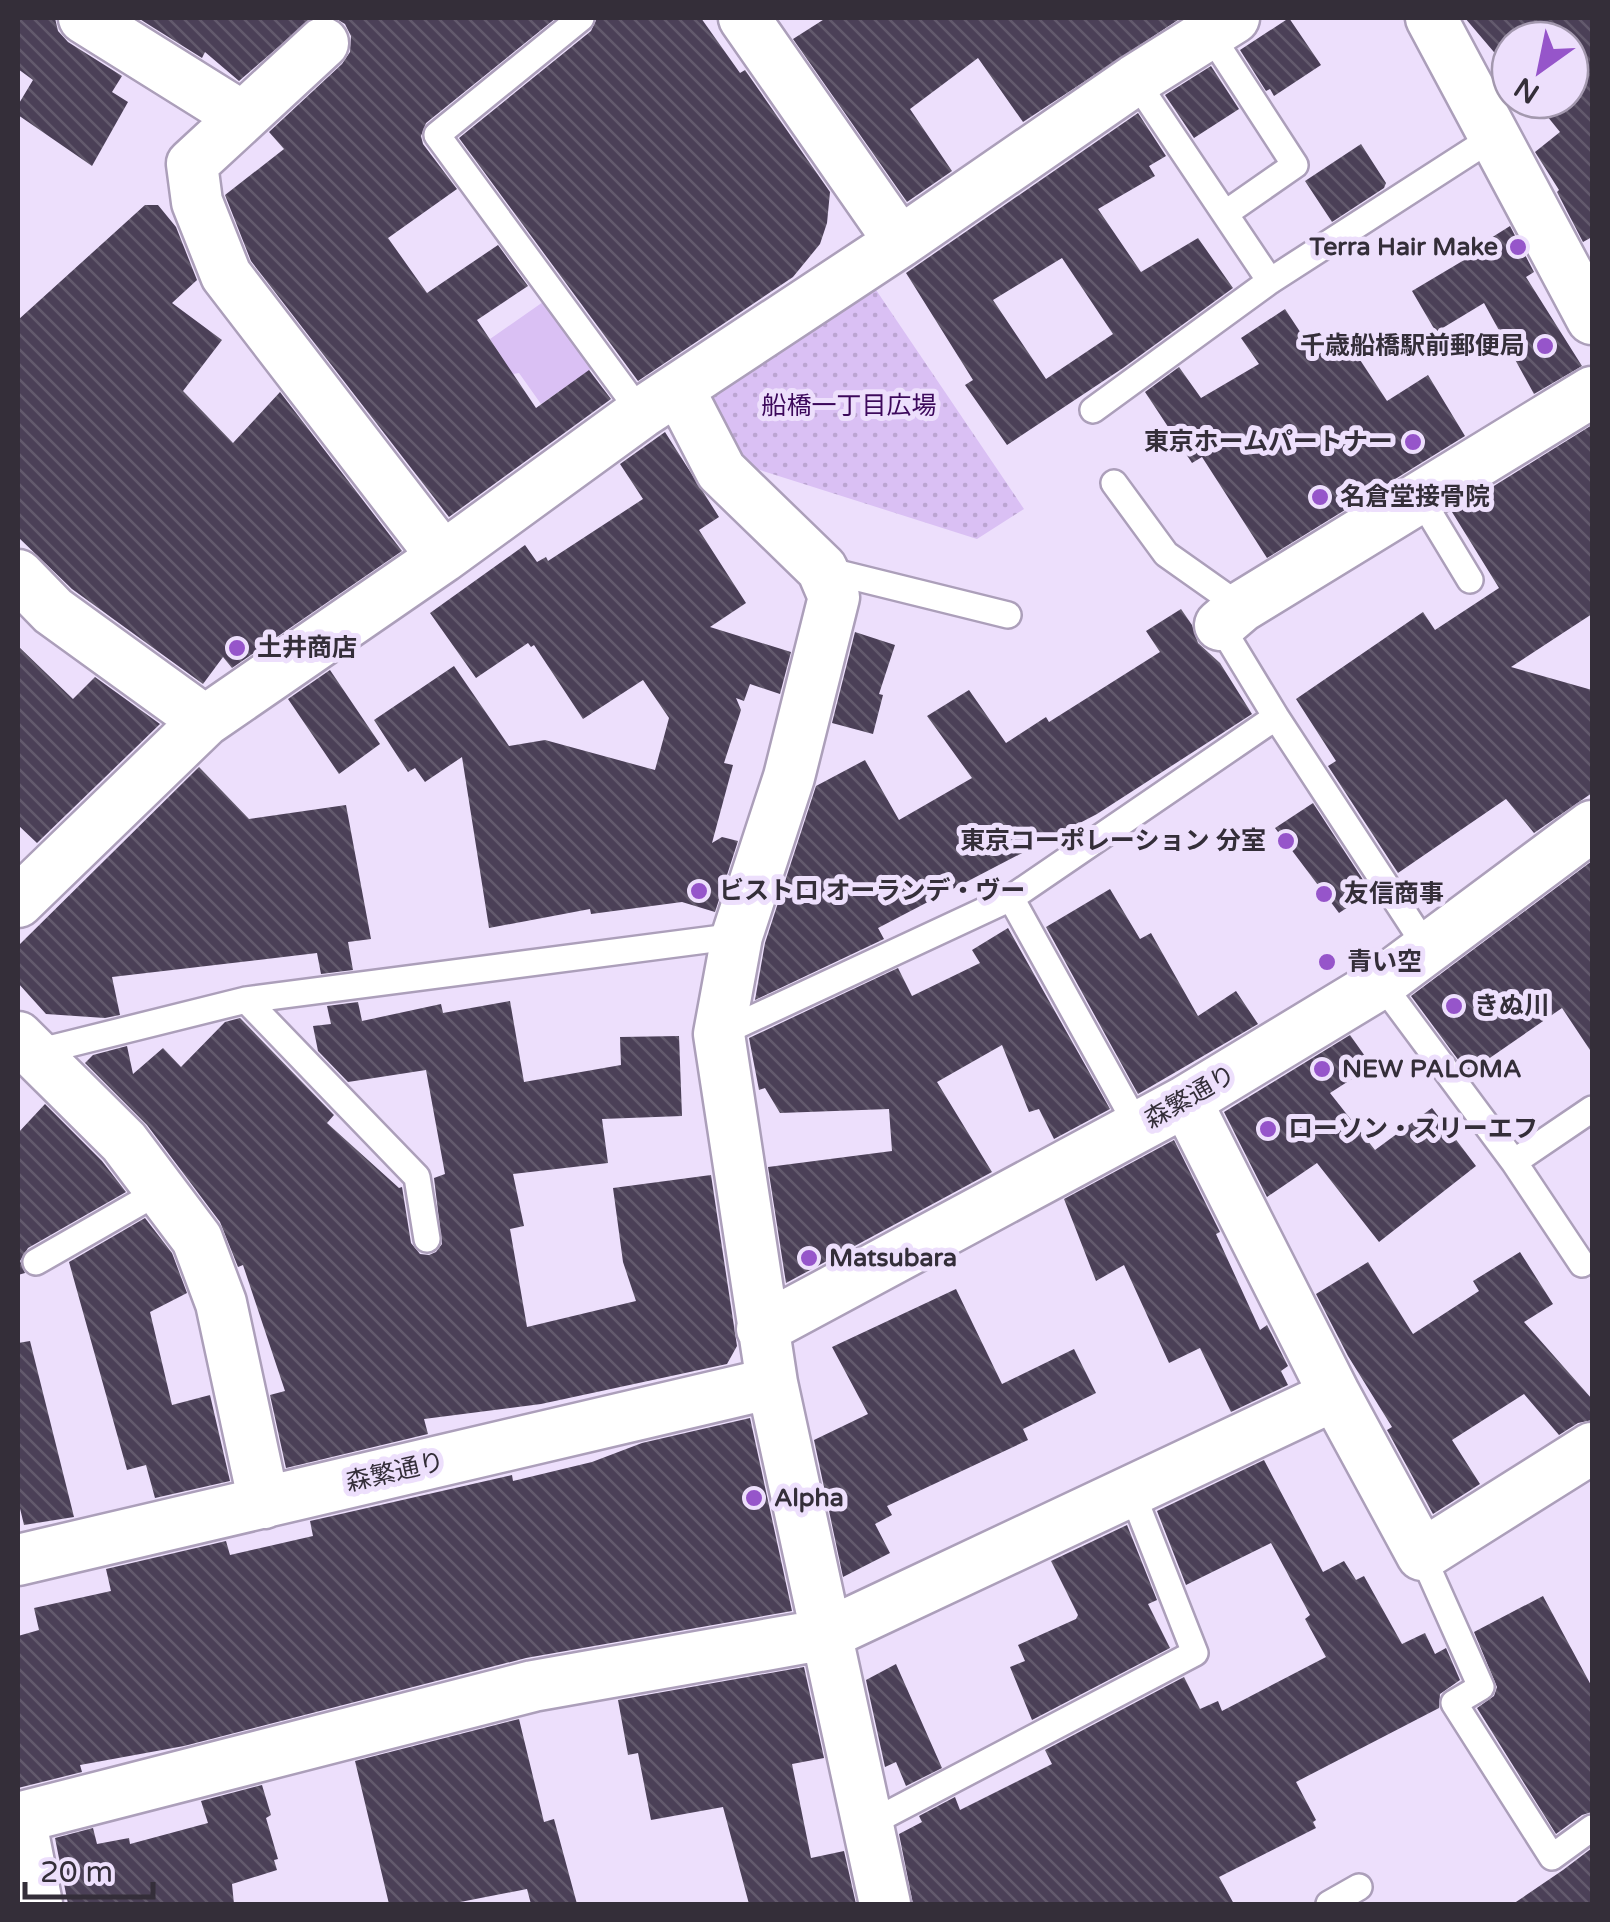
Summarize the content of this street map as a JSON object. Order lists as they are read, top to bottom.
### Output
{
  "streets": {
    "street": ["森繁通り"]
  },
  "parks": ["船橋一丁目広場"],
  "places": [
    "Terra Hair Make",
    "千歳船橋駅前郵便局",
    "東京ホームパートナー",
    "名倉堂接骨院",
    "土井商店",
    "東京コーポレーション 分室",
    "ビストロ オーランデ・ヴー",
    "友信商事",
    "青い空",
    "きぬ川",
    "NEW PALOMA",
    "ローソン・スリーエフ",
    "Matsubara",
    "Alpha"
  ],
  "scale_bar": "20 m",
  "north": "bottom left"
}
